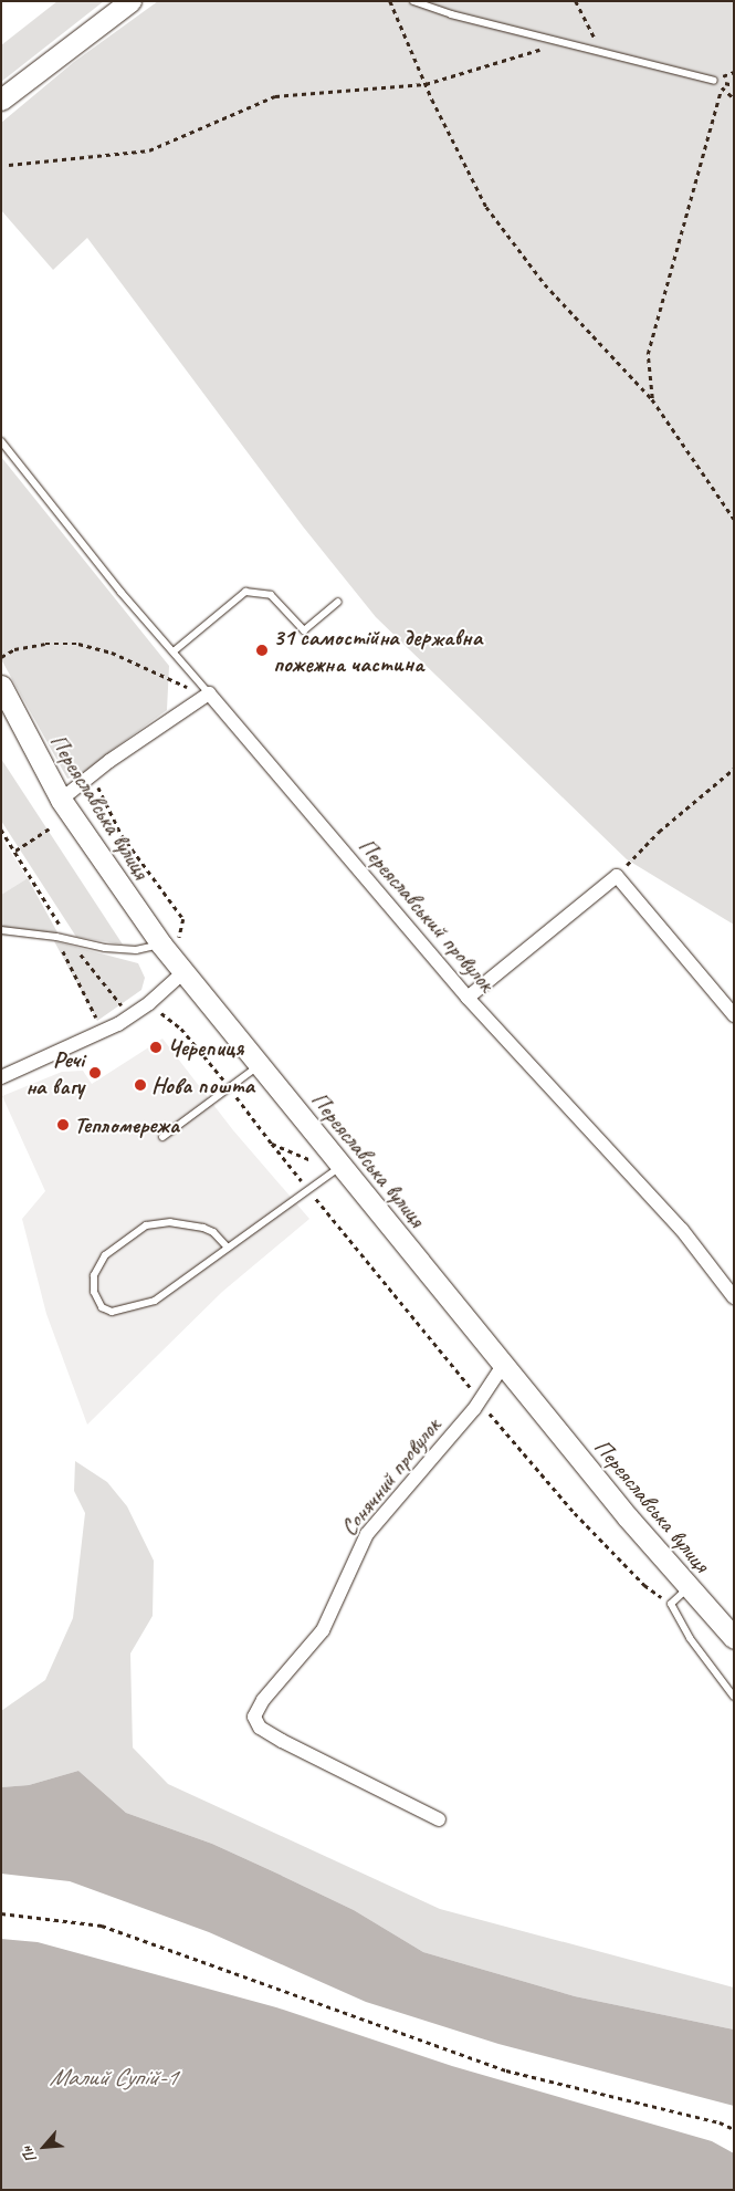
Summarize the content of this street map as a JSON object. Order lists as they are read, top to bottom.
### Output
{
  "streets": {
    "main road": ["Переяславська вулиця"],
    "street": ["Переяславський провулок", "Сонячний провулок"]
  },
  "crossings": [
    ["Переяславська вулиця", "Сонячний провулок"]
  ],
  "water": ["Малий Супій-1"],
  "places": [
    "31 самостійна державна пожежна частина",
    "Черепиця",
    "Речі на вагу",
    "Нова пошта",
    "Тепломережа"
  ],
  "north": "bottom left"
}
